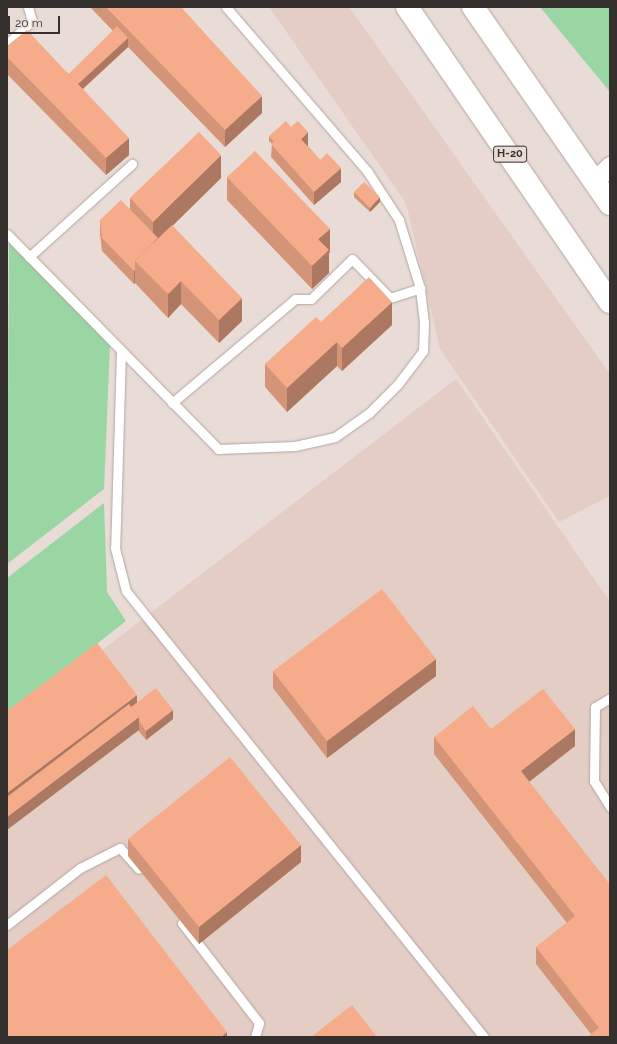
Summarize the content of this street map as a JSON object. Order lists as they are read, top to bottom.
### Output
{
  "streets": {
    "main road": ["Н-20"]
  },
  "scale_bar": "20 m"
}
